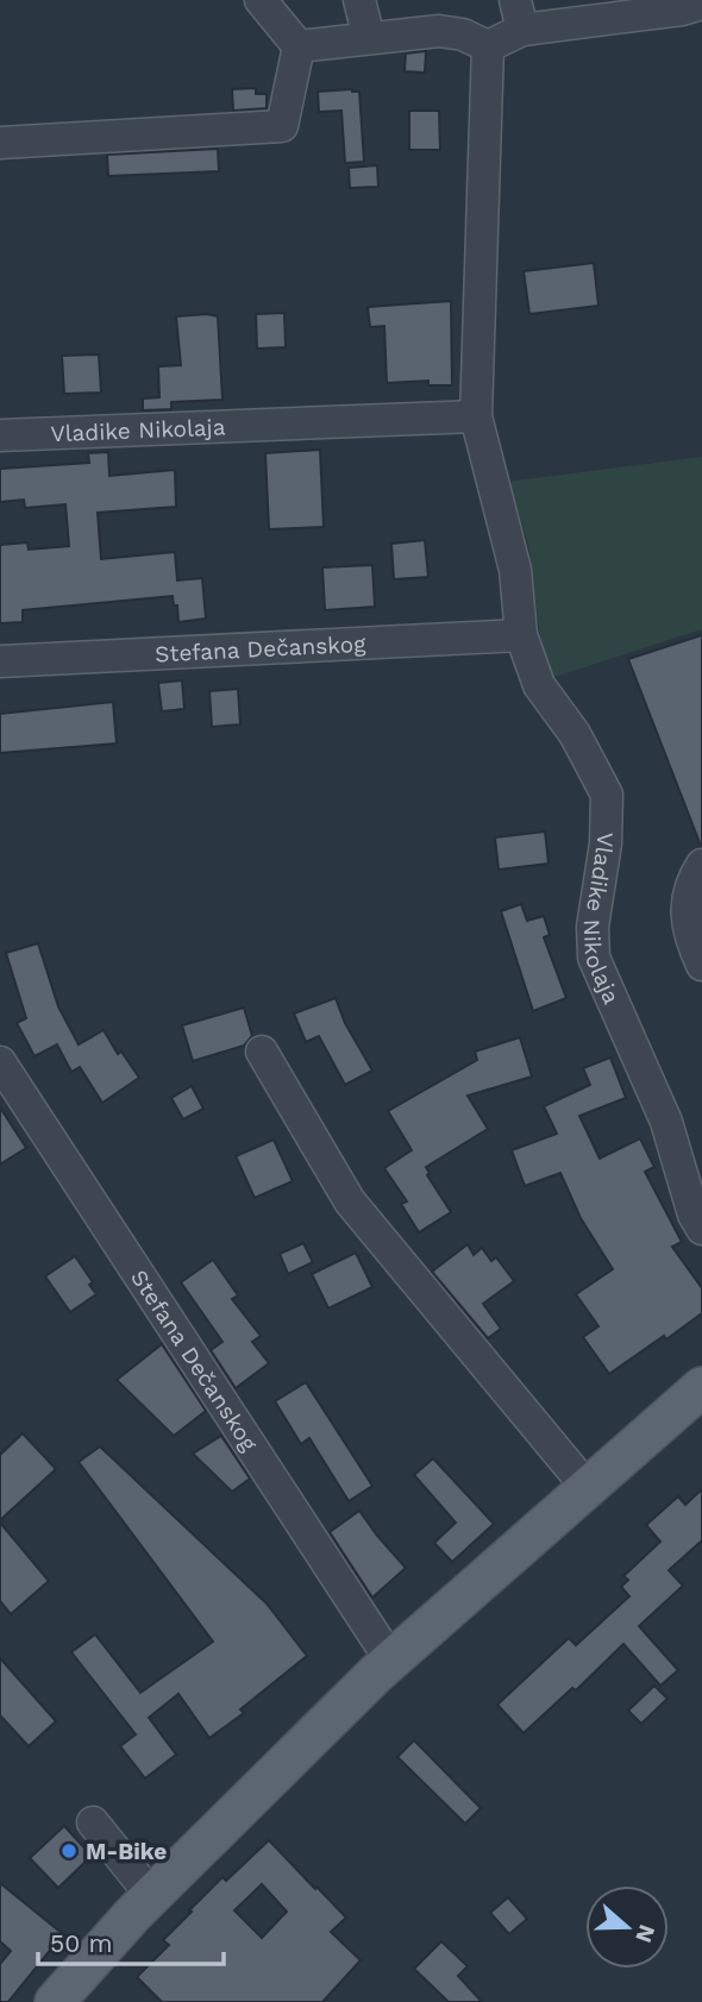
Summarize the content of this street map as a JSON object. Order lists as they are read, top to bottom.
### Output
{
  "streets": {
    "street": ["Vladike Nikolaja", "Stefana Dečanskog"]
  },
  "crossings": [
    ["Vladike Nikolaja", "Stefana Dečanskog"]
  ],
  "places": ["M-Bike"],
  "scale_bar": "50 m",
  "north": "right"
}
